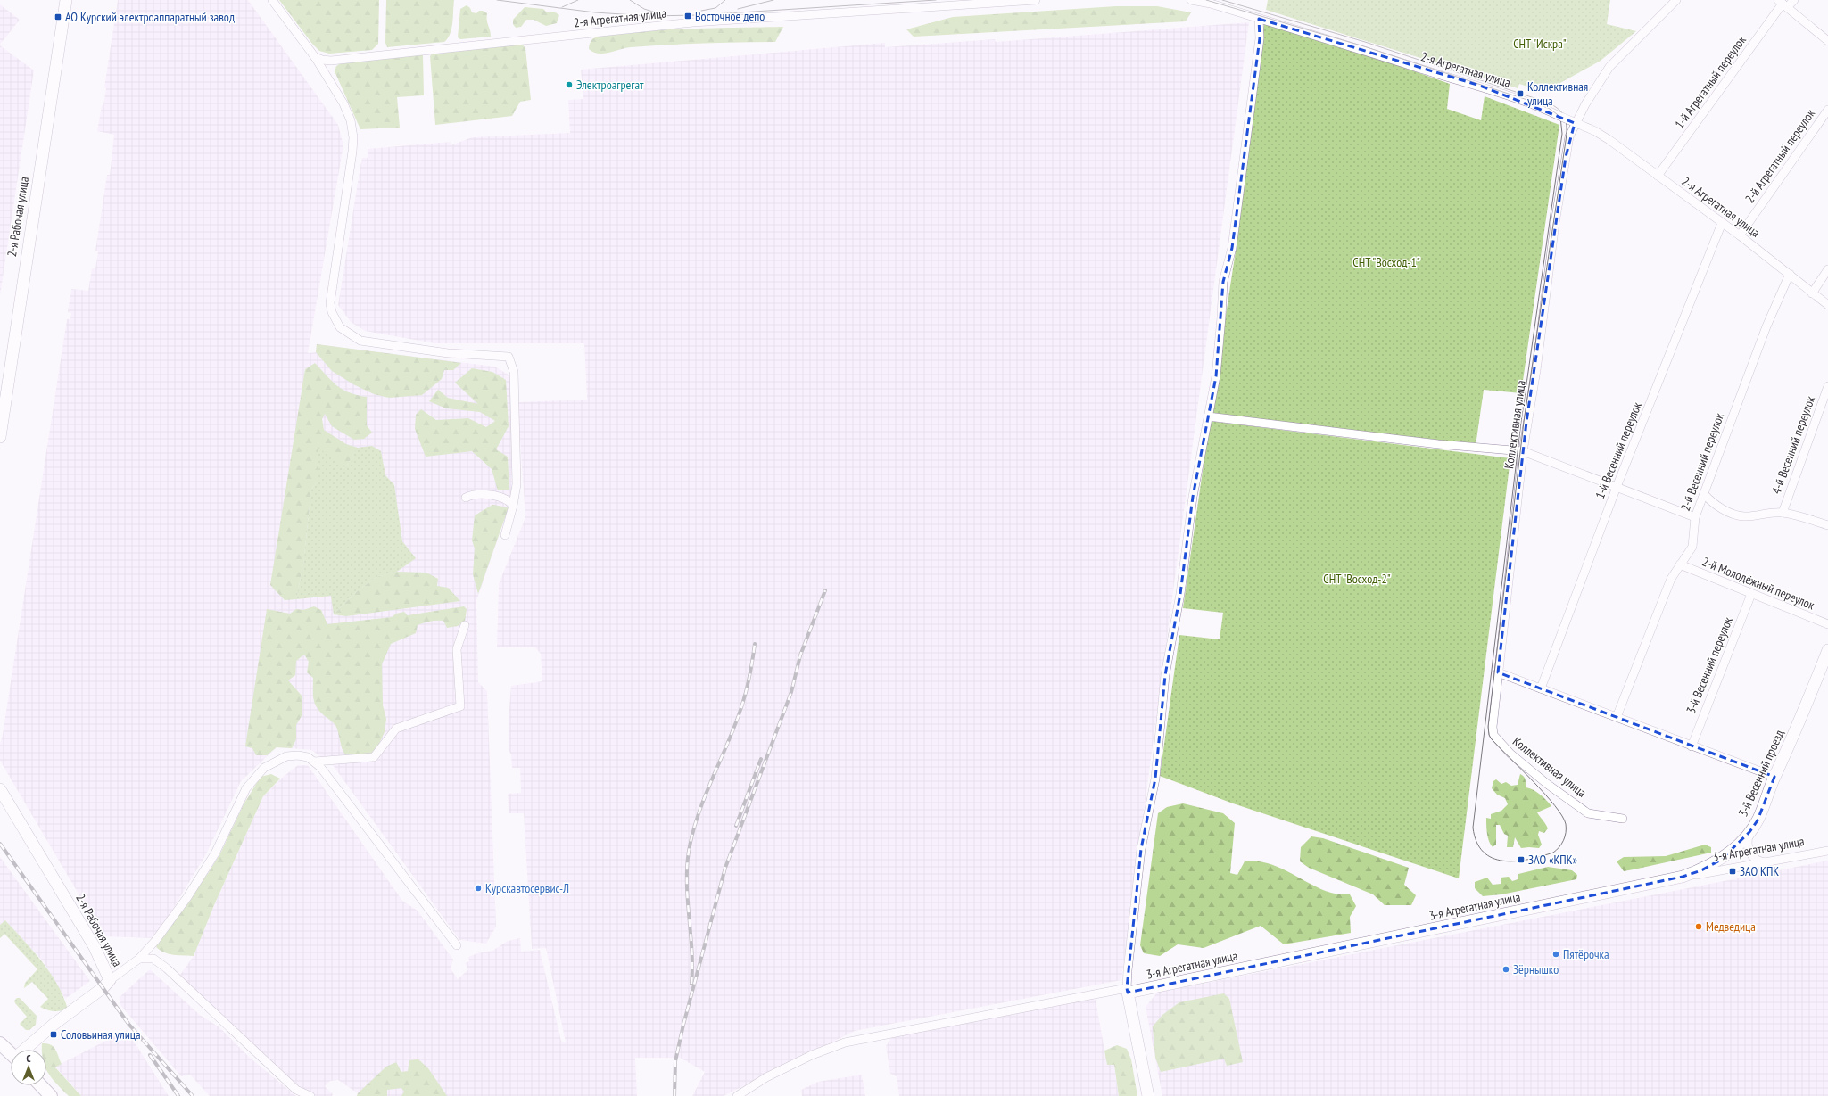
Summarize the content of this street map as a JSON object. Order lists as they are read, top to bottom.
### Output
{
  "streets": {
    "street": [
      "2-я Агрегатная улица",
      "1-й Агрегатный переулок",
      "2-й Агрегатный переулок",
      "2-я Рабочая улица",
      "Коллективная улица",
      "4-й Весенний переулок",
      "1-й Весенний переулок",
      "2-й Весенний переулок",
      "2-й Молодёжный переулок",
      "3-й Весенний переулок",
      "3-й Весенний проезд",
      "3-я Агрегатная улица"
    ]
  },
  "crossings": [
    ["2-я Агрегатная улица", "1-й Агрегатный переулок"],
    ["2-я Агрегатная улица", "2-й Агрегатный переулок"],
    ["2-я Агрегатная улица", "Коллективная улица"],
    ["2-я Агрегатная улица", "1-й Весенний переулок"],
    ["2-я Агрегатная улица", "2-й Весенний переулок"],
    ["2-й Весенний переулок", "2-й Молодёжный переулок"],
    ["2-й Молодёжный переулок", "3-й Весенний переулок"],
    ["3-й Весенний проезд", "3-я Агрегатная улица"]
  ],
  "parks": ["СНТ \"Искра\"", "СНТ \"Восход-1\"", "СНТ \"Восход-2\""],
  "places": {
    "transit": [
      "Восточное депо",
      "АО Курский электроаппаратный завод",
      "Коллективная улица",
      "ЗАО «КПК»",
      "ЗАО КПК",
      "Соловьиная улица"
    ],
    "other": [
      "Электроагрегат",
      "Курскавтосервис-Л",
      "Медведица",
      "Пятёрочка",
      "Зёрнышко"
    ]
  },
  "north": "top"
}
